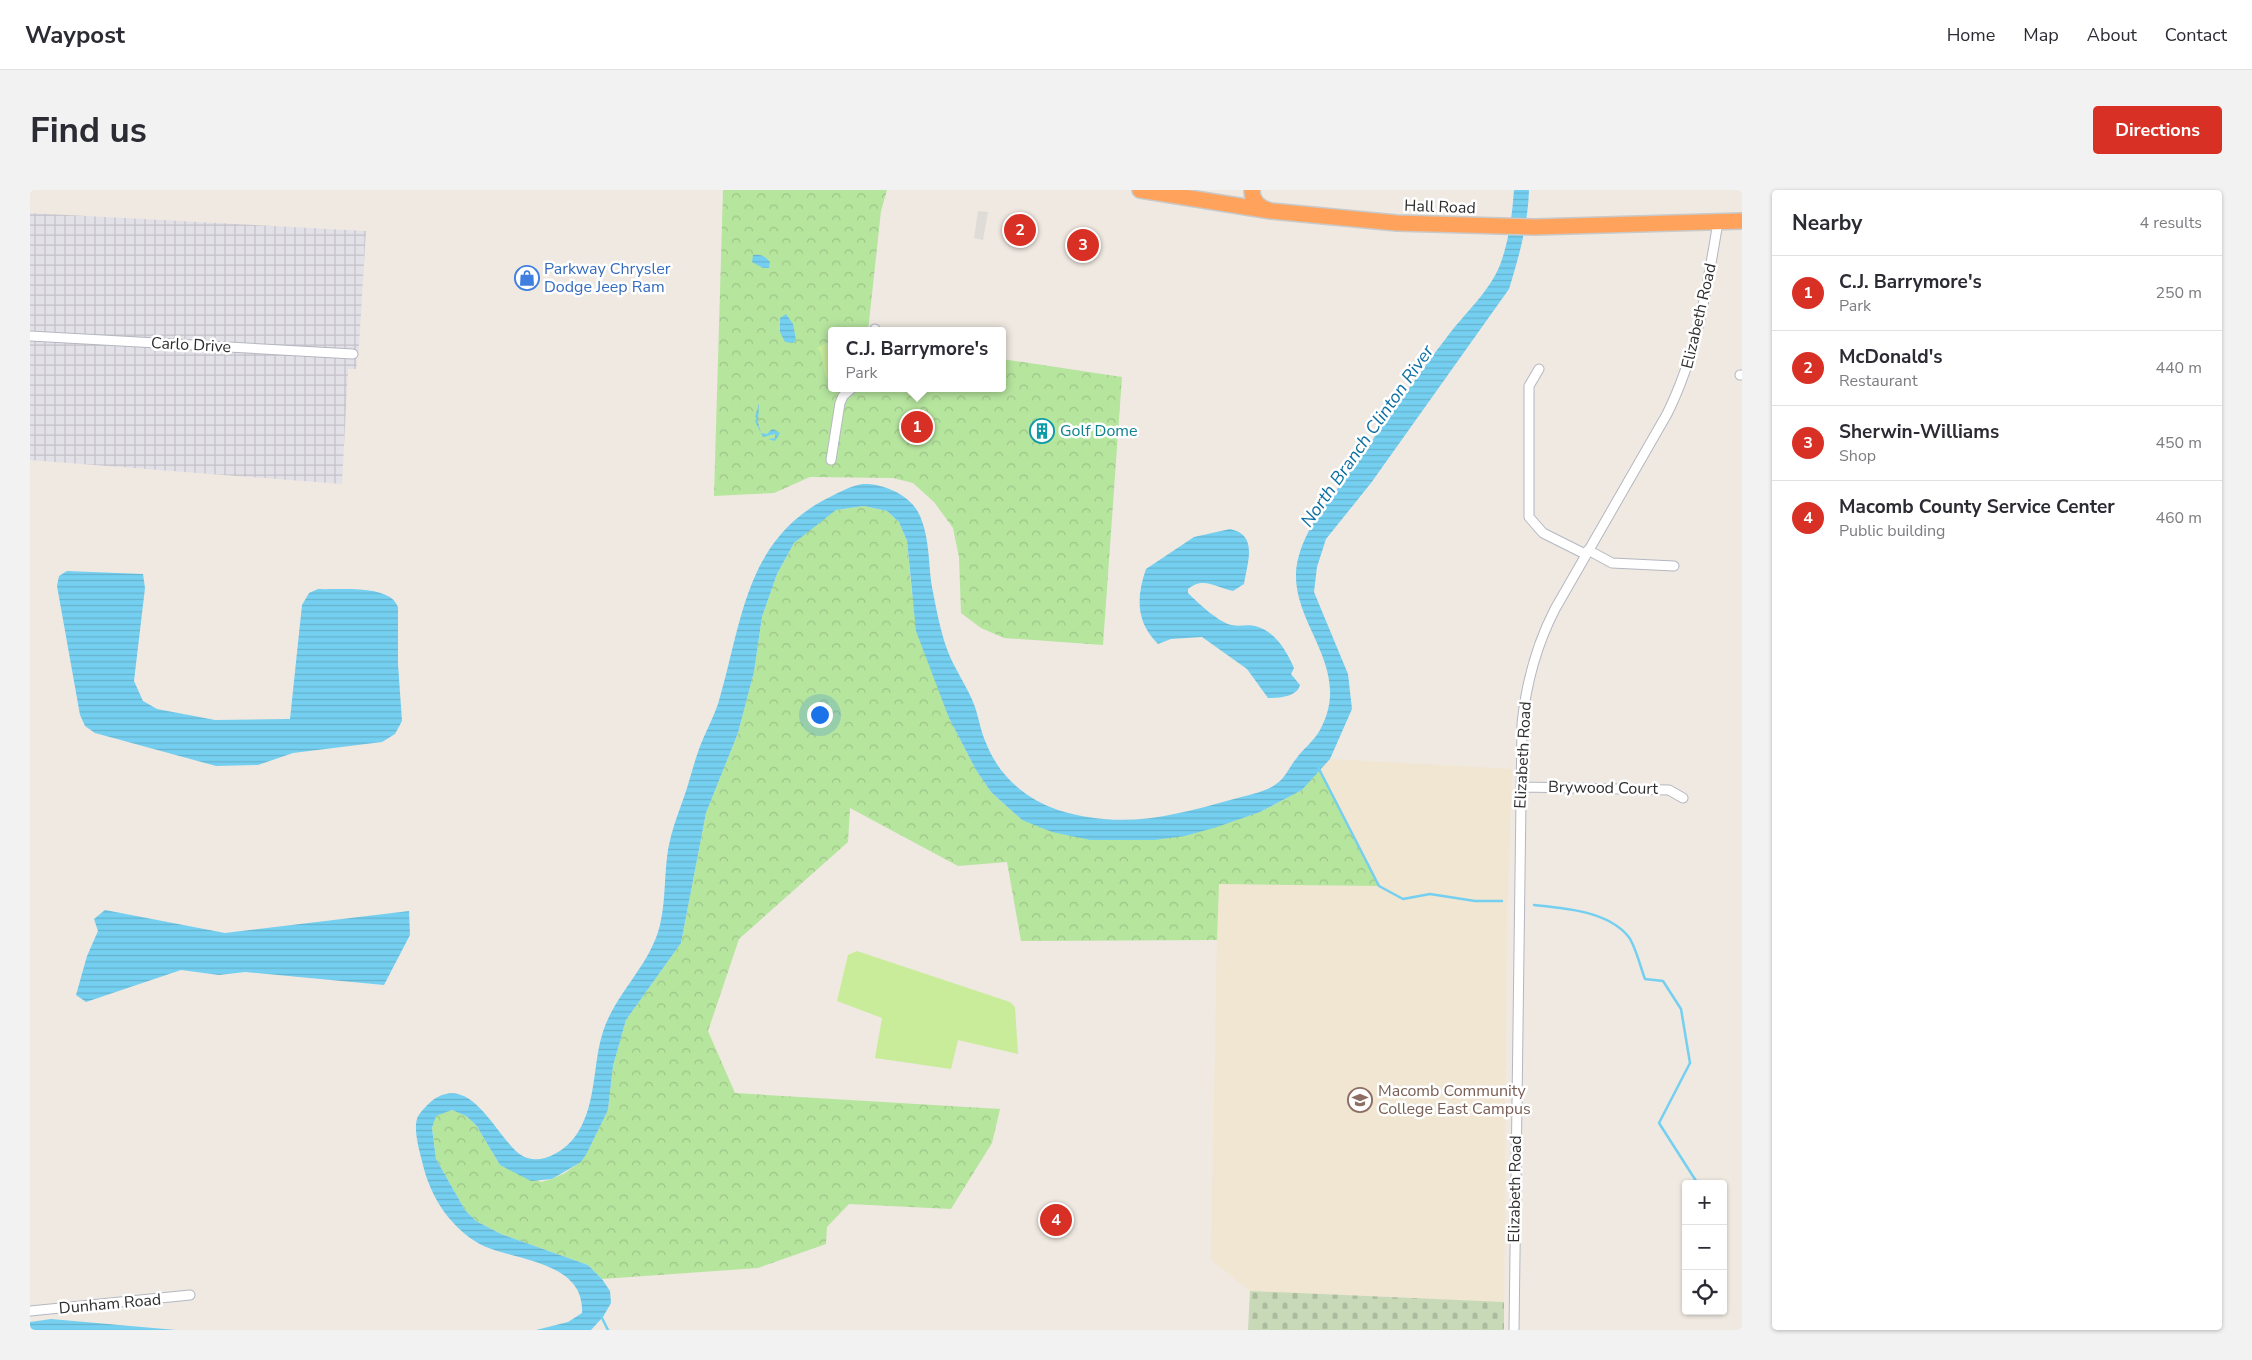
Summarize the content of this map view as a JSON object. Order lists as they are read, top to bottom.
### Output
{
  "streets": {
    "highway": ["Hall Road"],
    "street": [
      "Elizabeth Road",
      "Carlo Drive",
      "Brywood Court",
      "Dunham Road"
    ]
  },
  "crossings": [
    ["Hall Road", "Elizabeth Road"],
    ["Elizabeth Road", "Brywood Court"]
  ],
  "water": ["North Branch Clinton River"],
  "places": {
    "shop": ["Parkway Chrysler Dodge Jeep Ram"],
    "building": ["Golf Dome"],
    "school or university": ["Macomb Community College East Campus"]
  },
  "page": {
    "header": "Waypost",
    "nav": [
      "Home",
      "Map",
      "About",
      "Contact"
    ],
    "buttons": "Directions",
    "title": "Find us",
    "heading": ["Nearby", "4 results"],
    "pins": [
      "2",
      "3",
      "1",
      "4"
    ],
    "list": [
      {
        "mark": "1",
        "name": "C.J. Barrymore's",
        "note": "Park",
        "value": "250 m"
      },
      {
        "mark": "2",
        "name": "McDonald's",
        "note": "Restaurant",
        "value": "440 m"
      },
      {
        "mark": "3",
        "name": "Sherwin-Williams",
        "note": "Shop",
        "value": "450 m"
      },
      {
        "mark": "4",
        "name": "Macomb County Service Center",
        "note": "Public building",
        "value": "460 m"
      }
    ],
    "popup": ["C.J. Barrymore's", "Park"],
    "map_buttons": ["+", "−"]
  }
}
